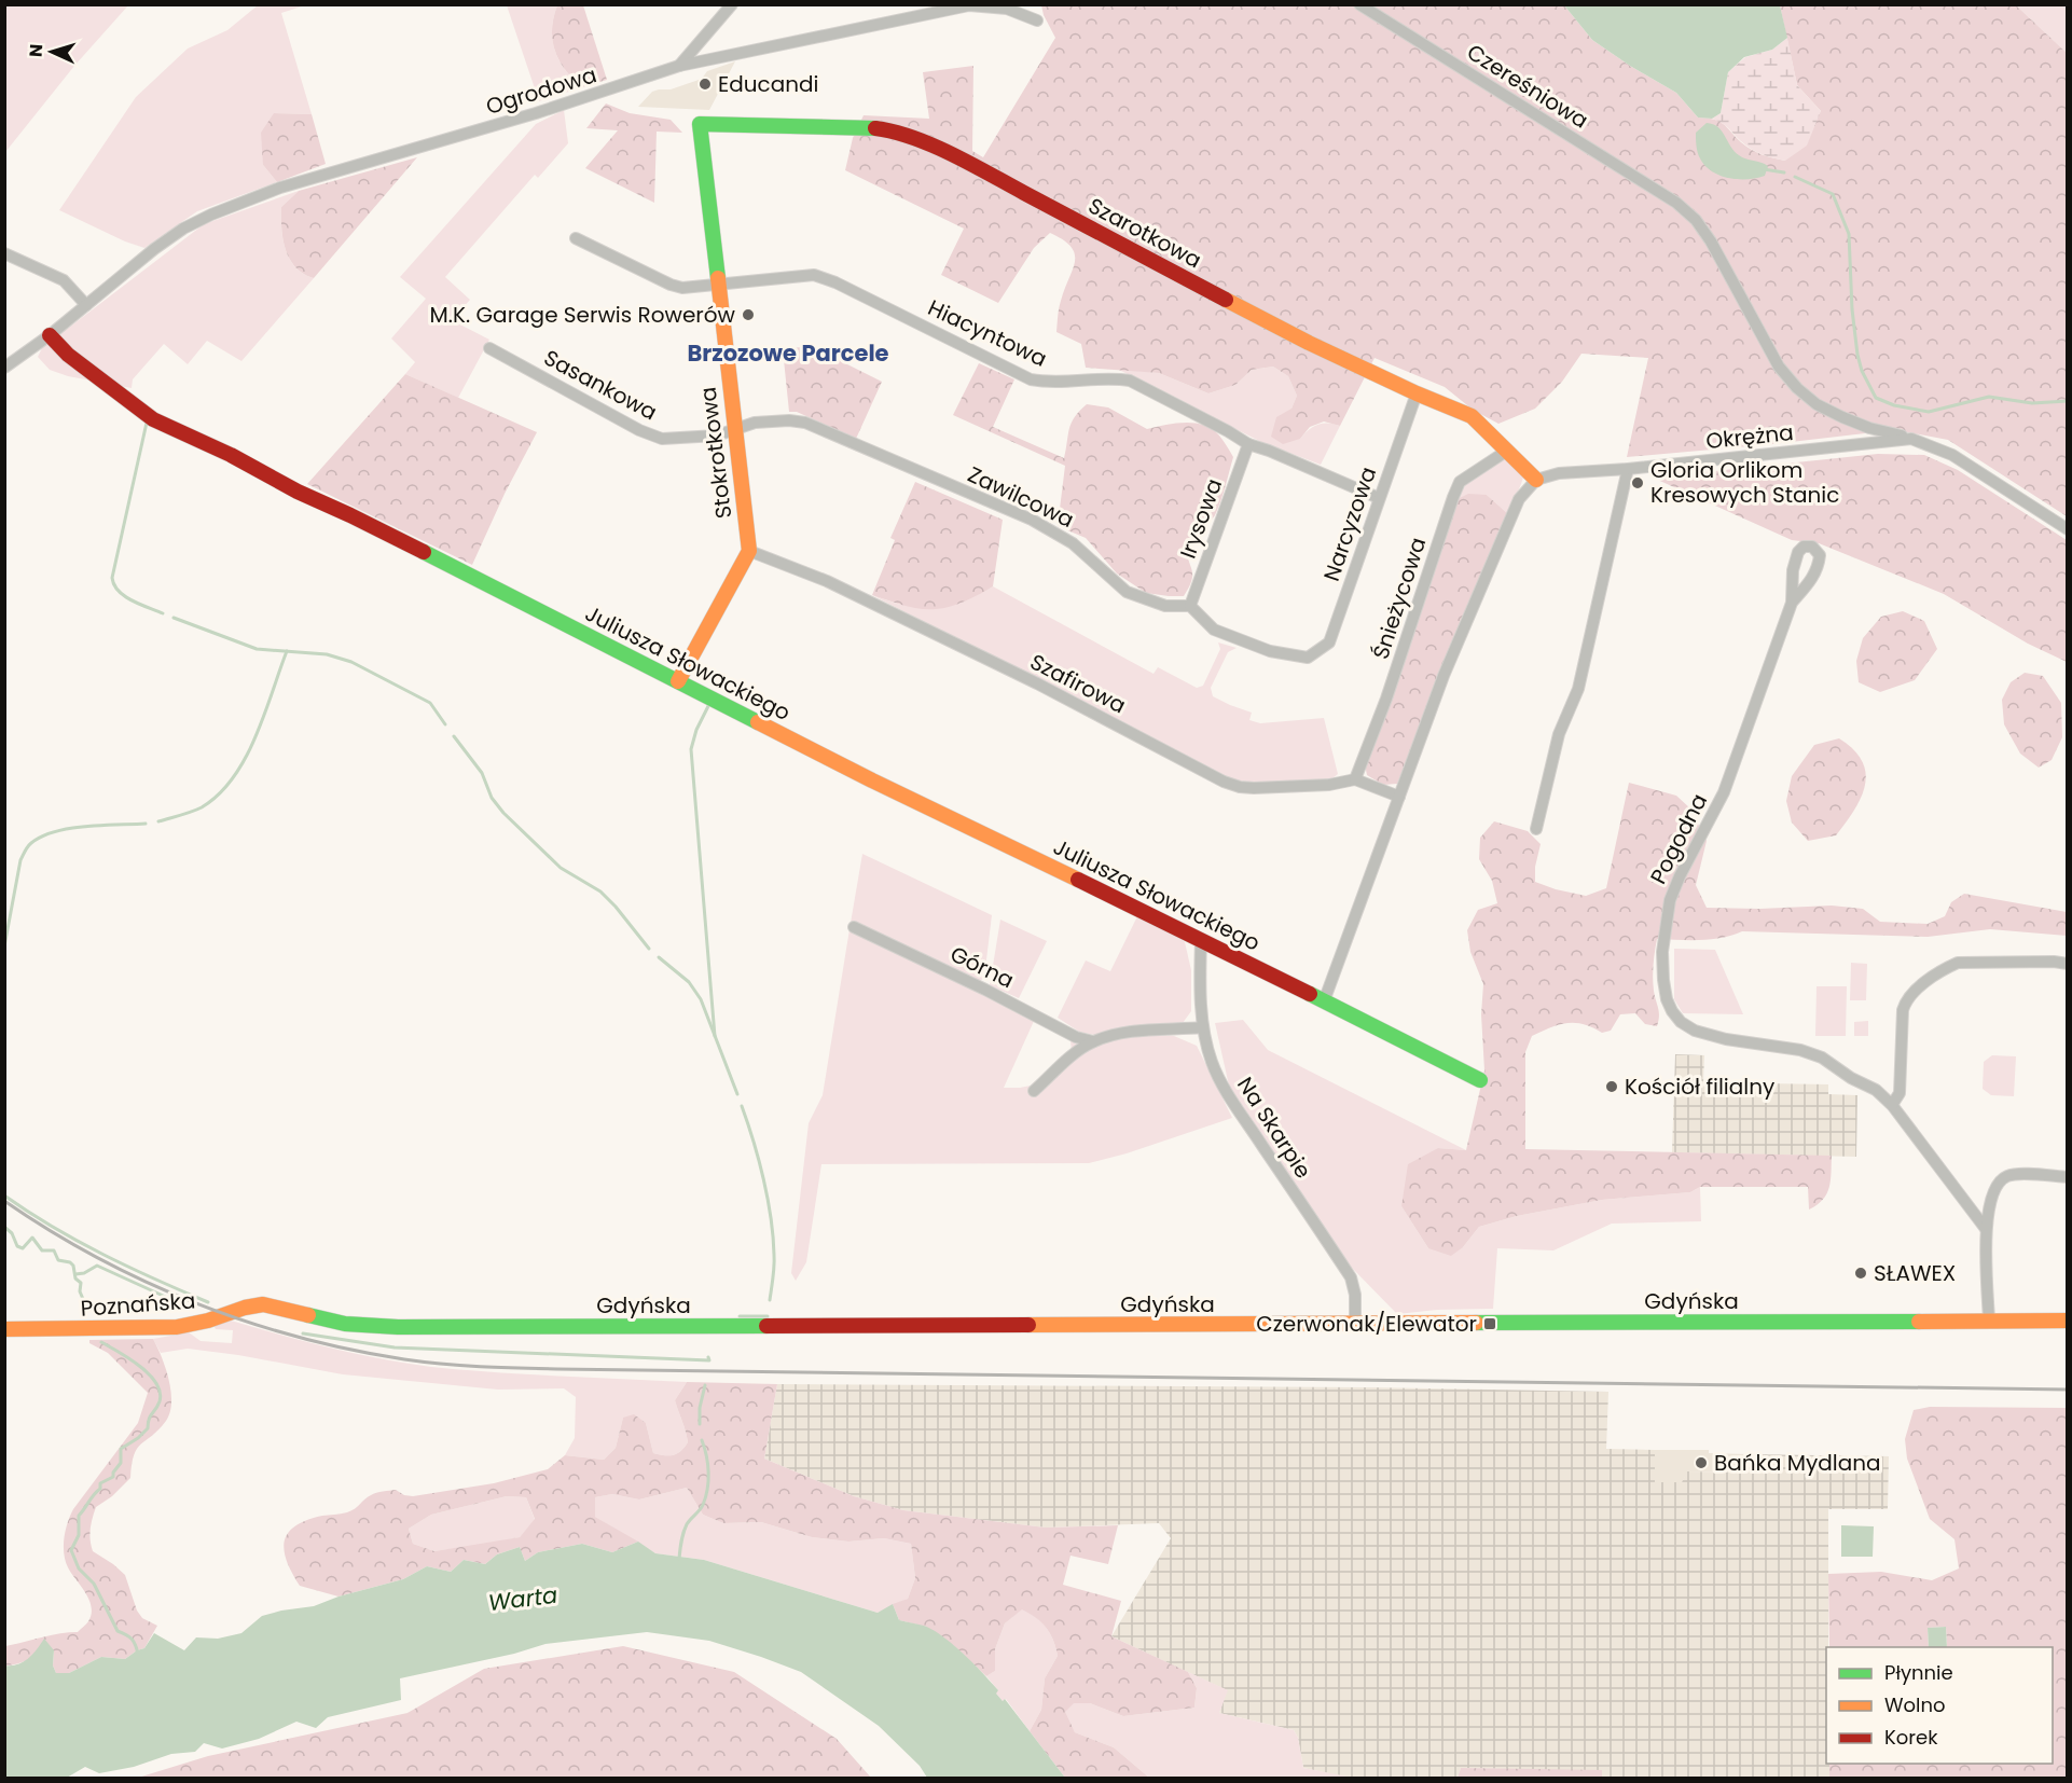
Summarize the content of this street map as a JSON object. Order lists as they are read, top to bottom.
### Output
{
  "streets": {
    "street": [
      "Czereśniowa",
      "Ogrodowa",
      "Szarotkowa",
      "Hiacyntowa",
      "Sasankowa",
      "Okrężna",
      "Stokrotkowa",
      "Zawilcowa",
      "Irysowa",
      "Narcyzowa",
      "Śnieżycowa",
      "Juliusza Słowackiego",
      "Szafirowa",
      "Pogodna",
      "Górna",
      "Na Skarpie",
      "Gdyńska",
      "Poznańska"
    ]
  },
  "crossings": [
    ["Czereśniowa", "Okrężna"],
    ["Ogrodowa", "Juliusza Słowackiego"],
    ["Szarotkowa", "Stokrotkowa"],
    ["Szarotkowa", "Narcyzowa"],
    ["Szarotkowa", "Śnieżycowa"],
    ["Hiacyntowa", "Stokrotkowa"],
    ["Hiacyntowa", "Irysowa"],
    ["Hiacyntowa", "Narcyzowa"],
    ["Sasankowa", "Stokrotkowa"],
    ["Sasankowa", "Zawilcowa"],
    ["Stokrotkowa", "Zawilcowa"],
    ["Stokrotkowa", "Szafirowa"],
    ["Zawilcowa", "Irysowa"],
    ["Zawilcowa", "Narcyzowa"],
    ["Irysowa", "Narcyzowa"],
    ["Śnieżycowa", "Szafirowa"],
    ["Juliusza Słowackiego", "Na Skarpie"],
    ["Na Skarpie", "Gdyńska"],
    ["Gdyńska", "Poznańska"]
  ],
  "districts": ["Brzozowe Parcele"],
  "water": ["Warta"],
  "places": {
    "other": [
      "Educandi",
      "M.K. Garage Serwis Rowerów",
      "Gloria Orlikom Kresowych Stanic",
      "Kościół filialny",
      "SŁAWEX",
      "Bańka Mydlana"
    ],
    "transit": ["Czerwonak/Elewator"]
  },
  "legend": ["Płynnie", "Wolno", "Korek"],
  "north": "left"
}
